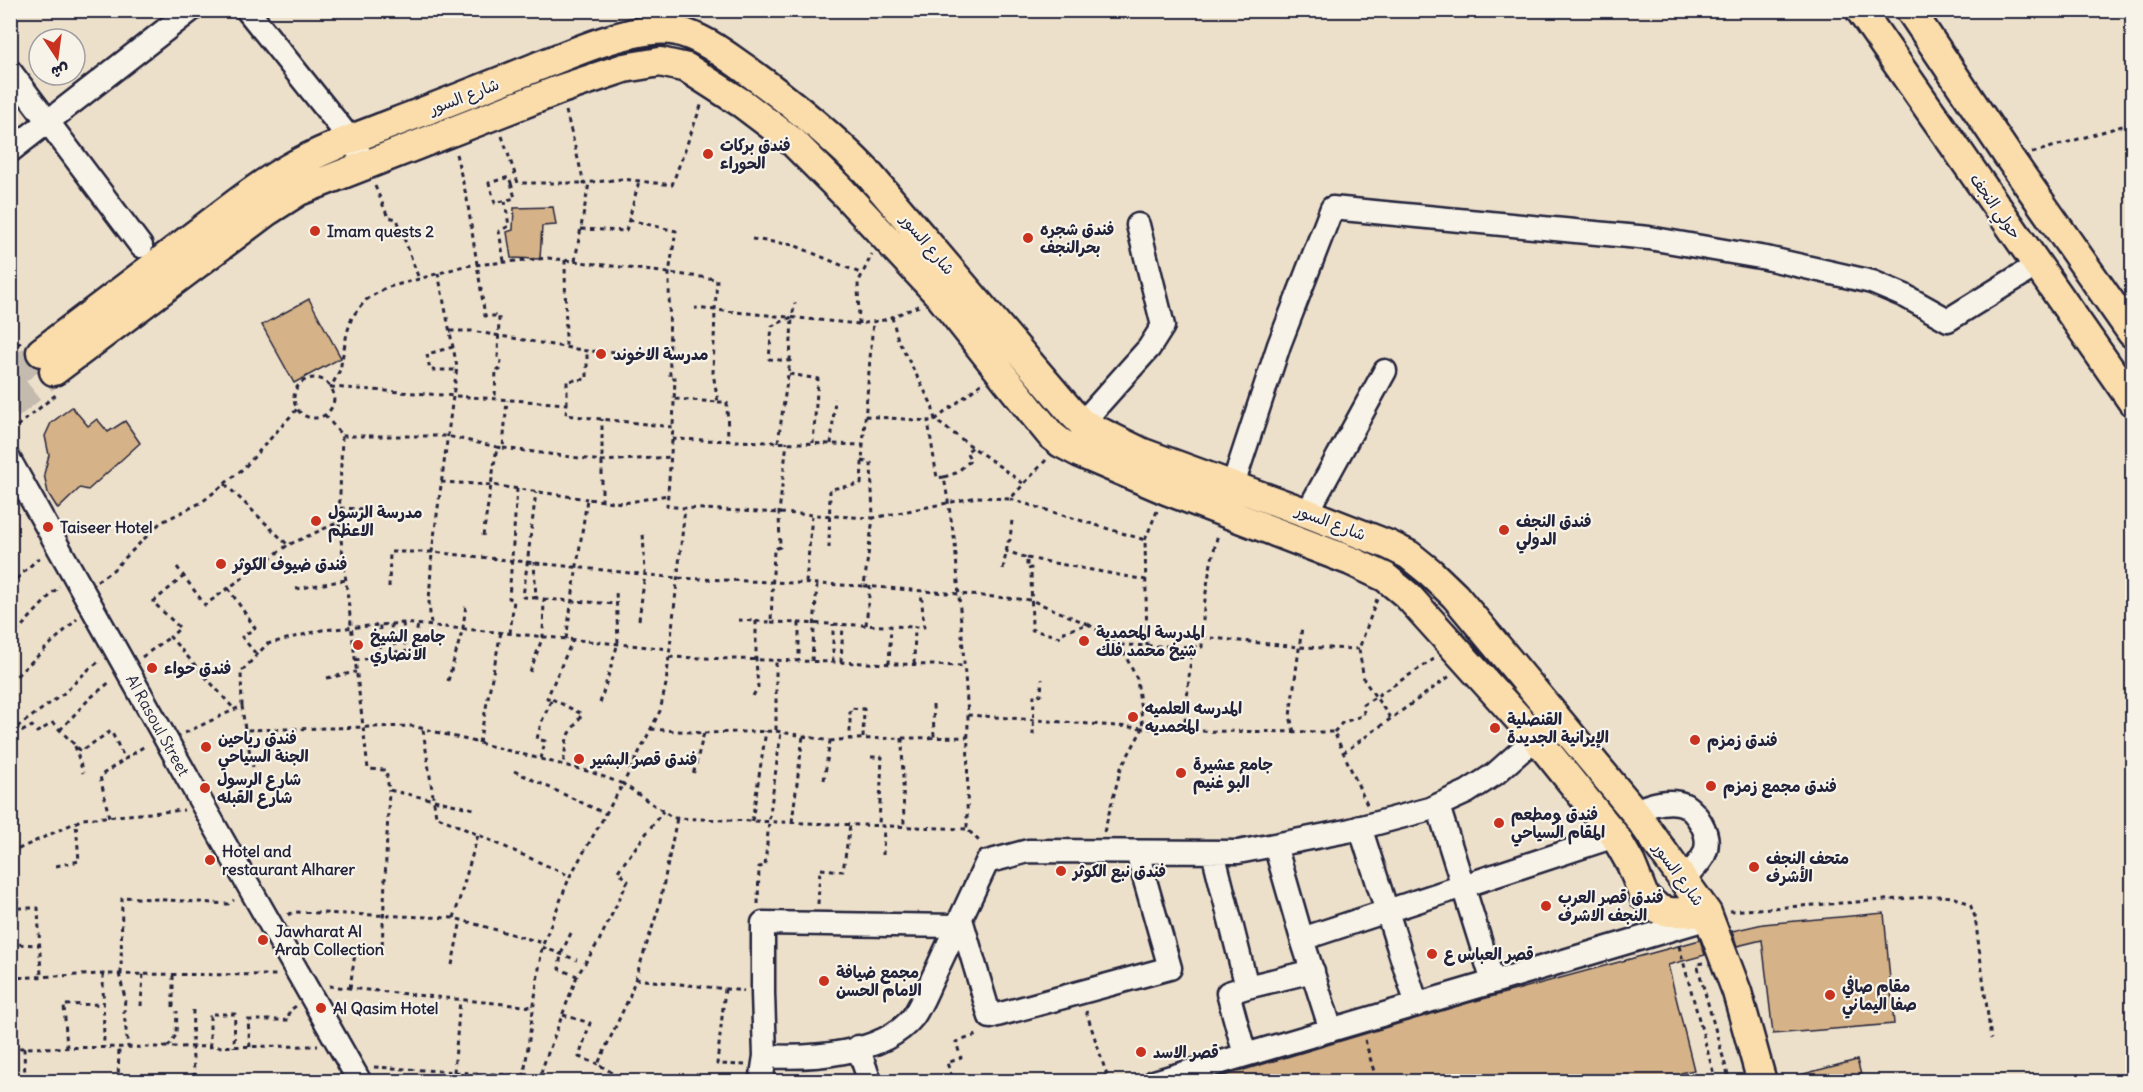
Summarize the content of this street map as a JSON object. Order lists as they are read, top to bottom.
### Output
{
  "streets": {
    "main road": ["شارع السور", "حولي النجف"],
    "street": ["Al Rasoul Street"]
  },
  "places": [
    "فندق بركات الحوراء",
    "Imam quests 2",
    "فندق شجره بحرالنجف",
    "مدرسة الاخوند",
    "مدرسة الرسول الاعظم",
    "Taiseer Hotel",
    "فندق النجف الدولي",
    "فندق ضيوف الكوثر",
    "المدرسة المحمدية شيخ محمد فلك",
    "جامع الشيخ الانصاري",
    "فندق حواء",
    "المدرسه العلمیه المحمدیه",
    "القنصلية الإيرانية الجديدة",
    "فندق زمزم",
    "فندق رياحين الجنة السياحي",
    "فندق قصر البشير",
    "جامع عشيرة البو غنيم",
    "فندق مجمع زمزم",
    "شارع الرسول شارع القبله",
    "فندق ومطعم المقام السياحي",
    "Hotel and restaurant Alharer",
    "متحف النجف الأشرف",
    "فندق نبع الكوثر",
    "فندق قصر العرب النجف الاشرف",
    "Jawharat Al Arab Collection",
    "قصر العباس ع",
    "مجمع ضيافة الامام الحسن",
    "مقام صافي صفا اليماني",
    "Al Qasim Hotel",
    "قصر الاسد"
  ],
  "north": "bottom"
}
